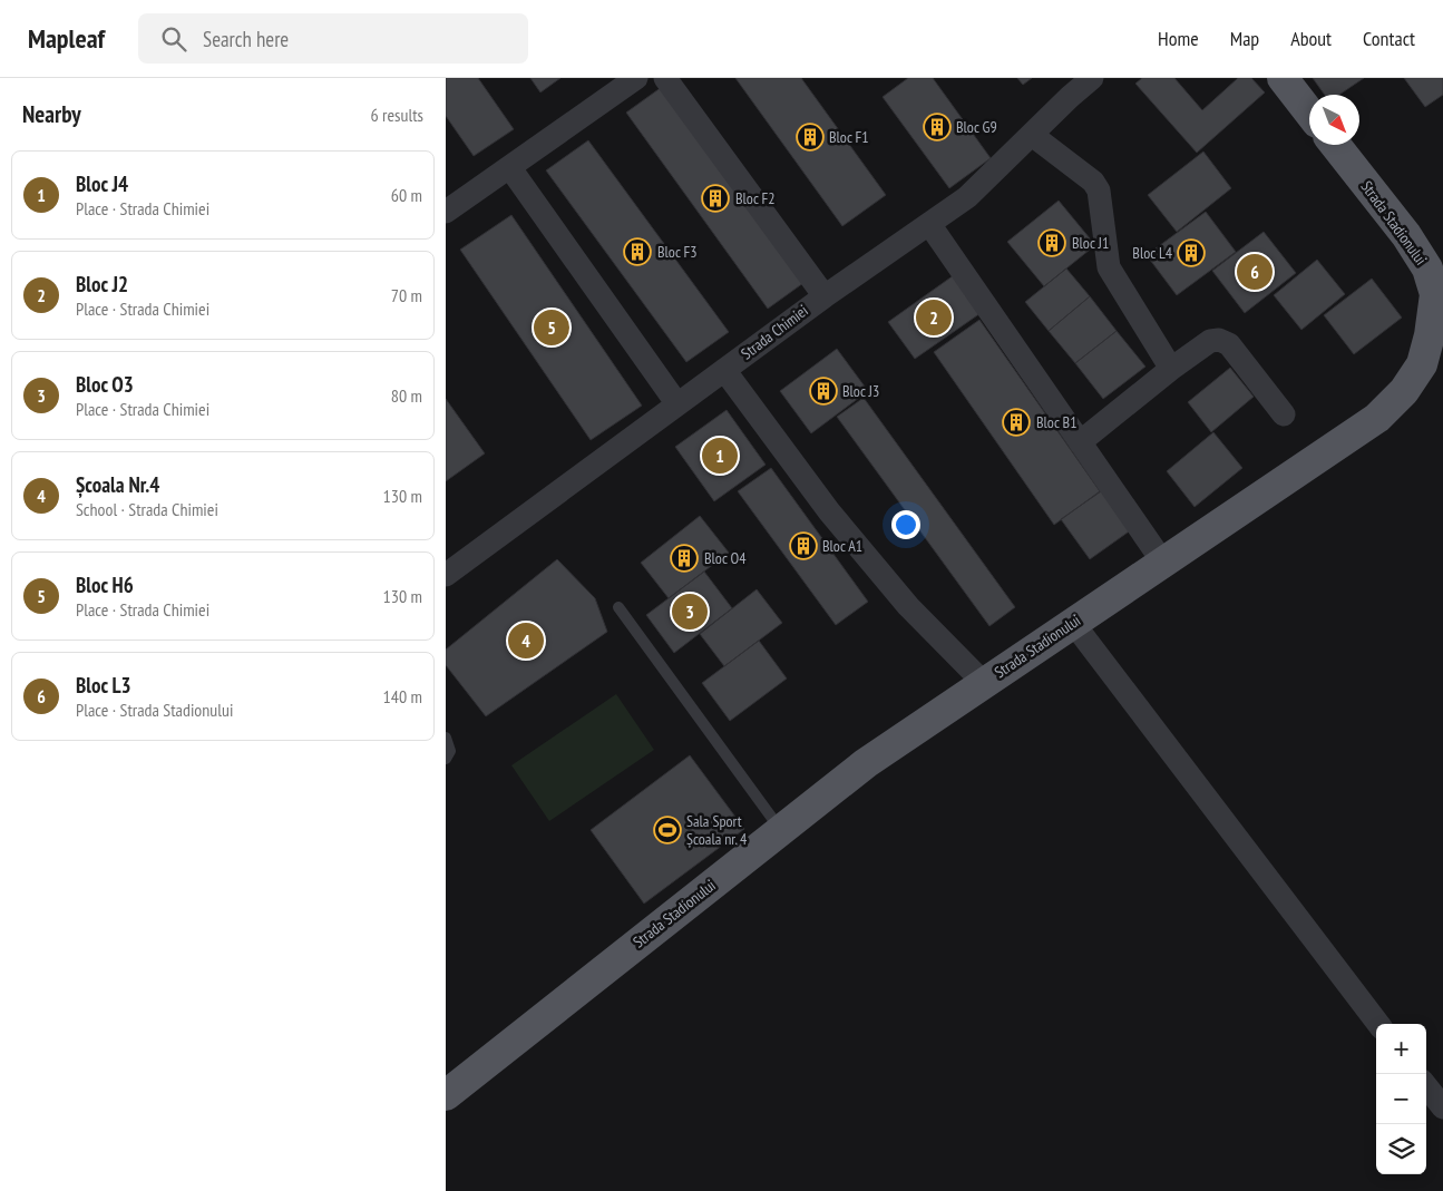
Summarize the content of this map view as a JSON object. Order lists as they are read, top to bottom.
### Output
{
  "streets": {
    "main road": ["Strada Stadionului"],
    "street": ["Strada Chimiei"]
  },
  "places": {
    "building": [
      "Bloc G9",
      "Bloc F1",
      "Bloc F2",
      "Bloc J1",
      "Bloc F3",
      "Bloc L4",
      "Bloc J3",
      "Bloc B1",
      "Bloc A1",
      "Bloc O4"
    ],
    "sports": ["Sala Sport Școala nr. 4"]
  },
  "north": "bottom right",
  "page": {
    "header": "Mapleaf",
    "search": "Search here",
    "nav": [
      "Home",
      "Map",
      "About",
      "Contact"
    ],
    "heading": ["Nearby", "6 results"],
    "list": [
      {
        "mark": "1",
        "name": "Bloc J4",
        "note": "Place · Strada Chimiei",
        "value": "60 m"
      },
      {
        "mark": "2",
        "name": "Bloc J2",
        "note": "Place · Strada Chimiei",
        "value": "70 m"
      },
      {
        "mark": "3",
        "name": "Bloc O3",
        "note": "Place · Strada Chimiei",
        "value": "80 m"
      },
      {
        "mark": "4",
        "name": "Școala Nr.4",
        "note": "School · Strada Chimiei",
        "value": "130 m"
      },
      {
        "mark": "5",
        "name": "Bloc H6",
        "note": "Place · Strada Chimiei",
        "value": "130 m"
      },
      {
        "mark": "6",
        "name": "Bloc L3",
        "note": "Place · Strada Stadionului",
        "value": "140 m"
      }
    ],
    "pins": [
      "6",
      "2",
      "5",
      "1",
      "3",
      "4"
    ],
    "map_buttons": ["+", "−"]
  }
}
